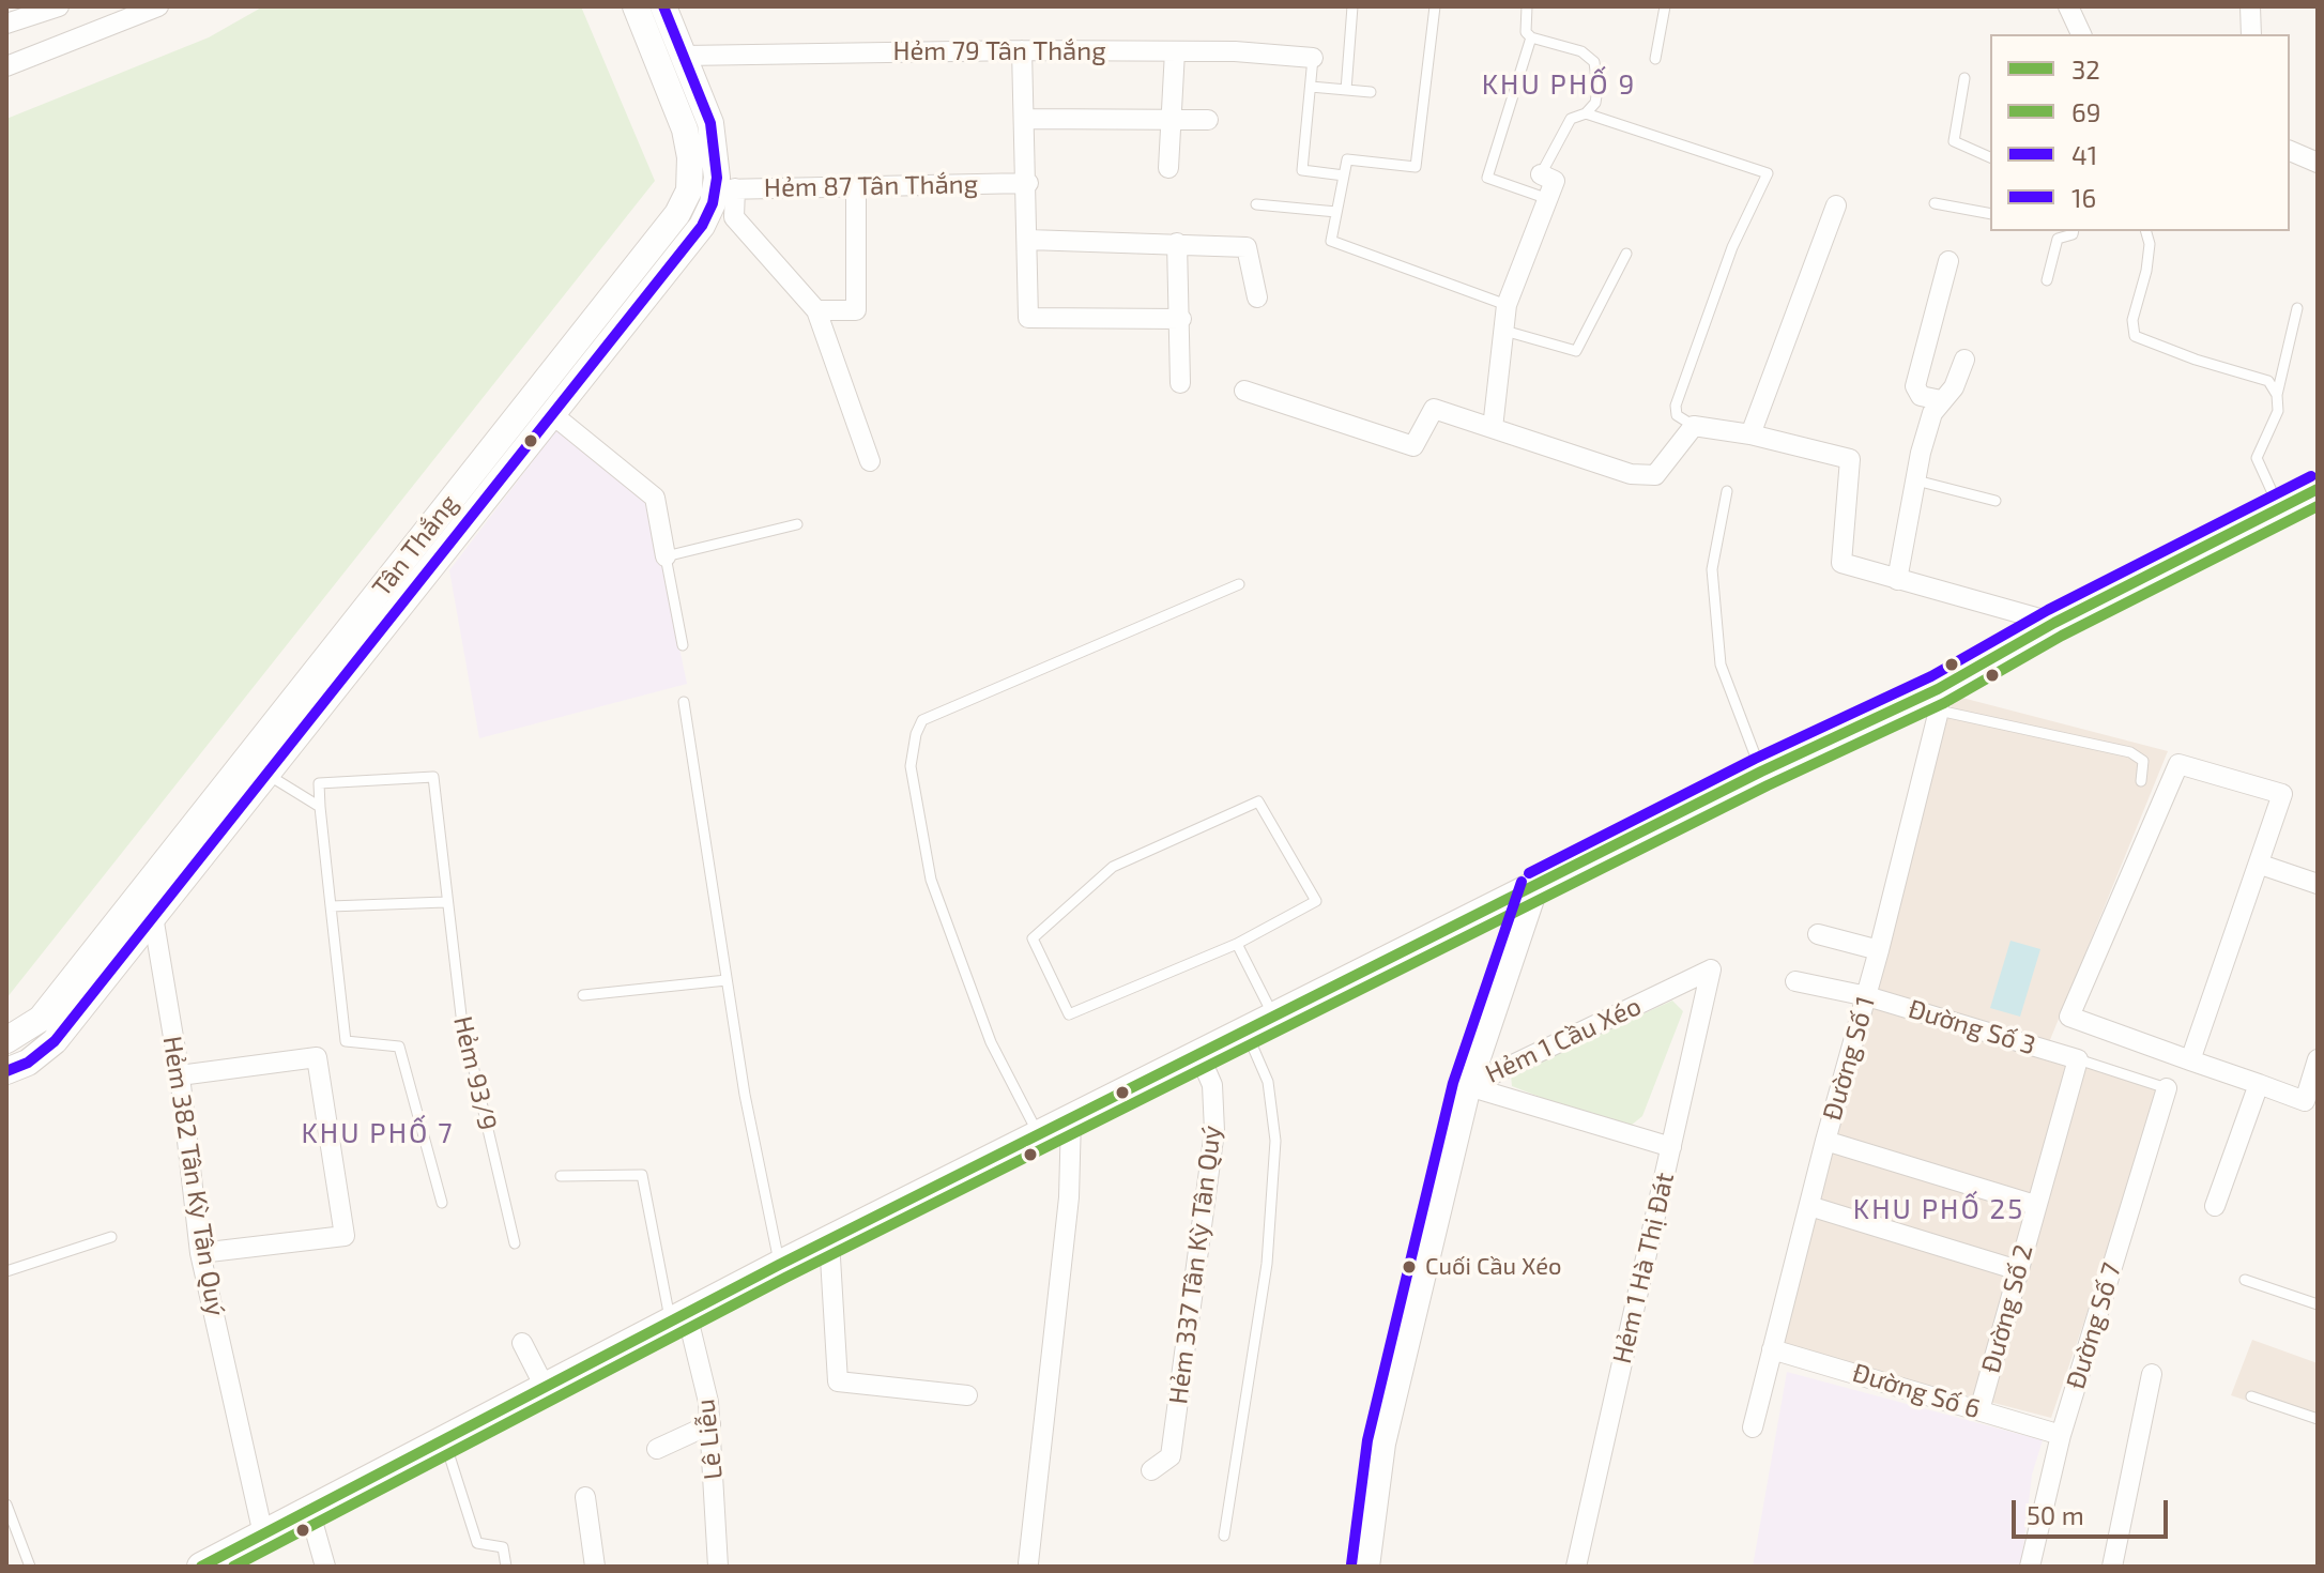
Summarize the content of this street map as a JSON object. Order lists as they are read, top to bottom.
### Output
{
  "streets": {
    "street": [
      "Hẻm 79 Tân Thắng",
      "Hẻm 87 Tân Thắng",
      "Tân Thắng",
      "Đường Số 3",
      "Hẻm 1 Cầu Xéo",
      "Đường Số 1",
      "Hẻm 382 Tân Kỳ Tân Quý",
      "Hẻm 337 Tân Kỳ Tân Quý",
      "Hẻm 1 Hà Thị Đát",
      "Đường Số 2",
      "Đường Số 7",
      "Đường Số 6",
      "Lê Liễu"
    ],
    "lane": ["Hẻm 93/9"]
  },
  "crossings": [
    ["Hẻm 79 Tân Thắng", "Tân Thắng"],
    ["Hẻm 87 Tân Thắng", "Tân Thắng"],
    ["Tân Thắng", "Hẻm 382 Tân Kỳ Tân Quý"],
    ["Đường Số 3", "Đường Số 1"],
    ["Đường Số 3", "Đường Số 2"],
    ["Hẻm 1 Cầu Xéo", "Hẻm 1 Hà Thị Đát"],
    ["Đường Số 1", "Đường Số 6"],
    ["Đường Số 2", "Đường Số 6"],
    ["Đường Số 7", "Đường Số 6"]
  ],
  "districts": ["KHU PHỐ 9", "KHU PHỐ 7", "KHU PHỐ 25"],
  "places": ["Cuối Cầu Xéo"],
  "lines": [
    "transit line 16",
    "transit line 41",
    "transit line 32",
    "transit line 69"
  ],
  "legend": [
    "32",
    "69",
    "41",
    "16"
  ],
  "scale_bar": "50 m"
}
